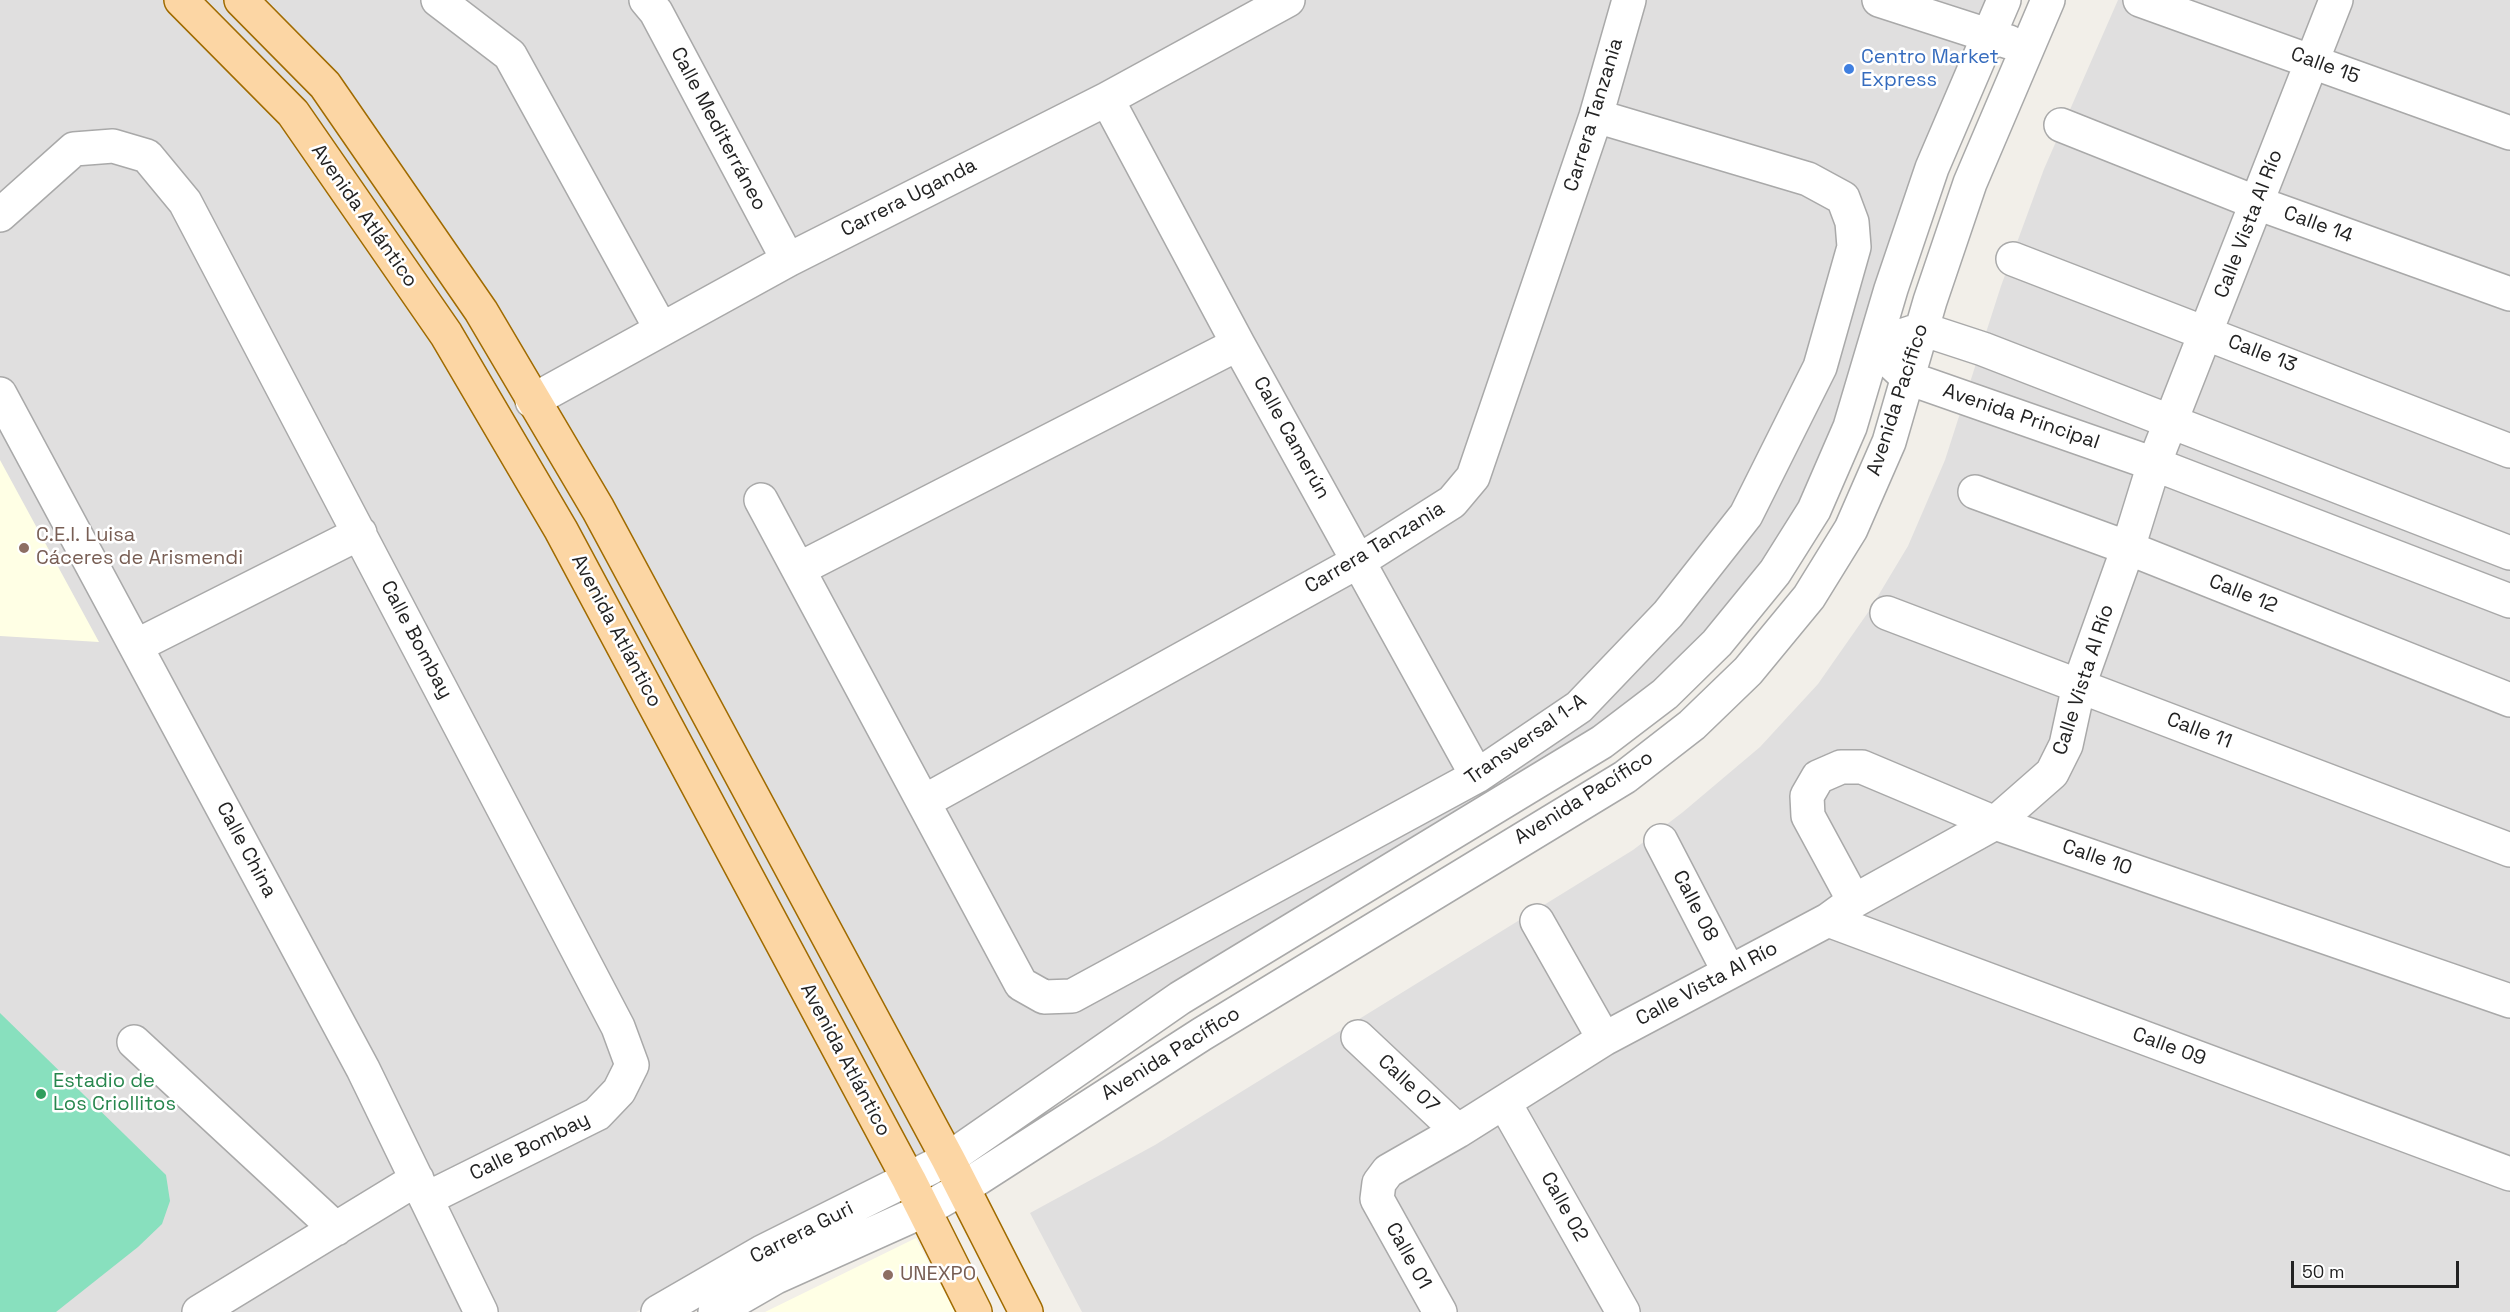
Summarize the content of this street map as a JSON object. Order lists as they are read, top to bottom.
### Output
{
  "streets": {
    "main road": ["Avenida Atlántico"],
    "street": [
      "Calle 15",
      "Carrera Tanzania",
      "Calle Mediterráneo",
      "Carrera Uganda",
      "Calle Vista Al Río",
      "Calle 14",
      "Calle 13",
      "Avenida Pacífico",
      "Avenida Principal",
      "Calle Camerún",
      "Calle 12",
      "Calle Bombay",
      "Calle 11",
      "Transversal 1-A",
      "Calle China",
      "Calle 10",
      "Calle 08",
      "Calle 09",
      "Calle 07",
      "Calle 02",
      "Carrera Guri",
      "Calle 01"
    ]
  },
  "crossings": [
    ["Calle 15", "Calle Vista Al Río"],
    ["Carrera Tanzania", "Calle Camerún"],
    ["Carrera Tanzania", "Transversal 1-A"],
    ["Calle Mediterráneo", "Carrera Uganda"],
    ["Carrera Uganda", "Calle Camerún"],
    ["Avenida Atlántico", "Carrera Guri"],
    ["Calle Vista Al Río", "Calle 14"],
    ["Calle Vista Al Río", "Calle 13"],
    ["Calle Vista Al Río", "Avenida Principal"],
    ["Calle Vista Al Río", "Calle 12"],
    ["Calle Vista Al Río", "Calle 11"],
    ["Calle Vista Al Río", "Calle 10"],
    ["Calle Vista Al Río", "Calle 08"],
    ["Calle Vista Al Río", "Calle 09"],
    ["Calle Vista Al Río", "Calle 07"],
    ["Calle Vista Al Río", "Calle 02"],
    ["Calle Vista Al Río", "Calle 01"],
    ["Avenida Pacífico", "Avenida Principal"],
    ["Avenida Pacífico", "Carrera Guri"],
    ["Calle Camerún", "Transversal 1-A"],
    ["Calle Bombay", "Calle China"],
    ["Calle 10", "Calle 09"]
  ],
  "places": [
    "Centro Market Express",
    "C.E.I. Luisa Cáceres de Arismendi",
    "Estadio de Los Criollitos",
    "UNEXPO"
  ],
  "scale_bar": "50 m"
}
